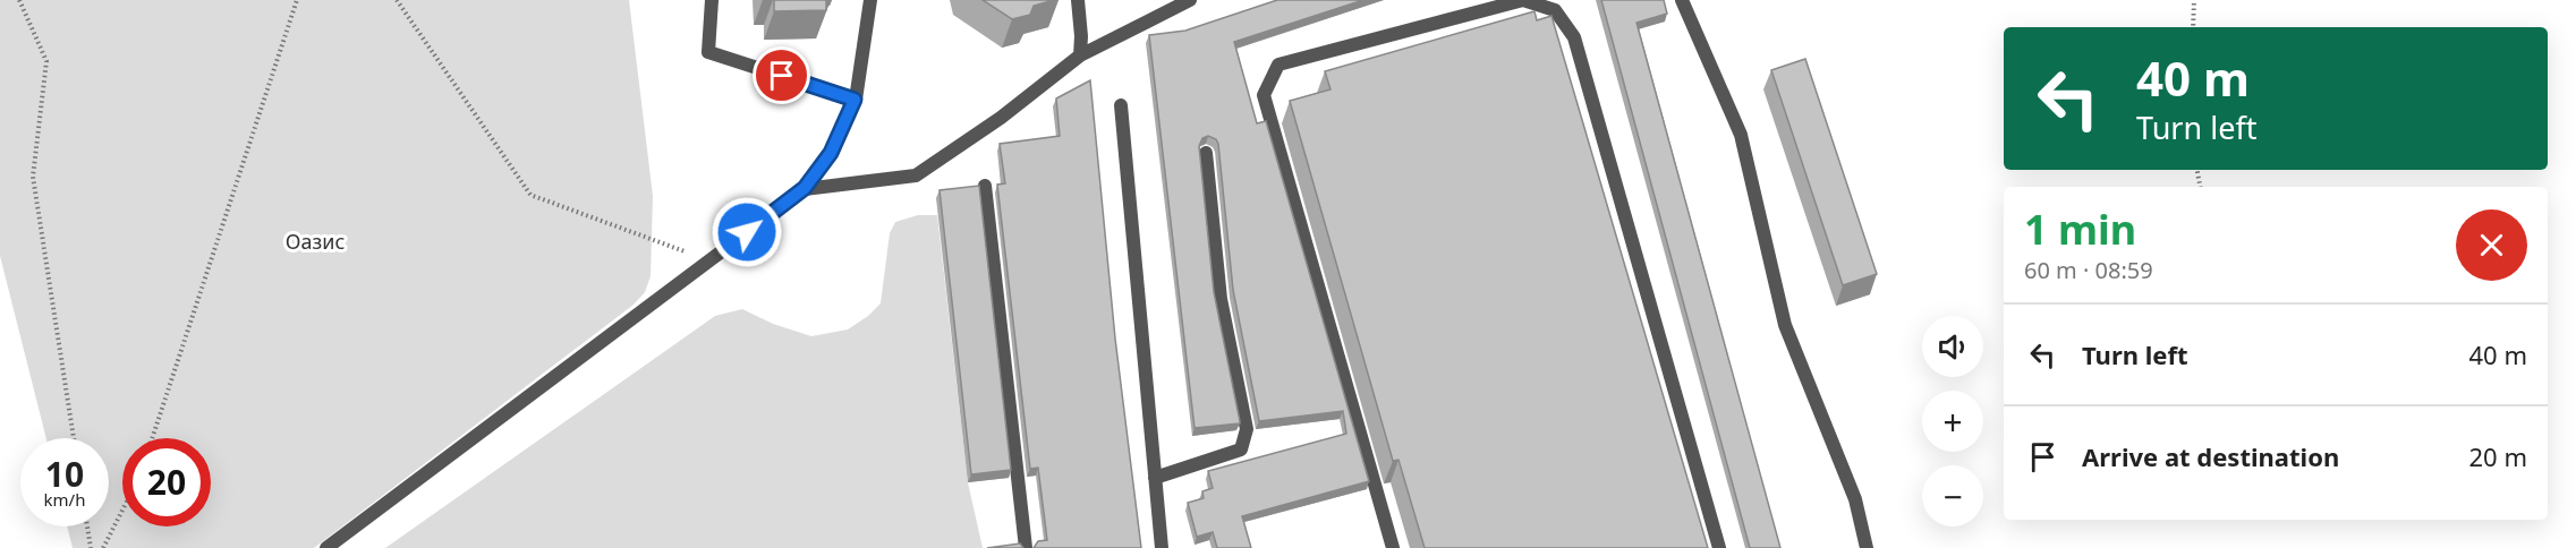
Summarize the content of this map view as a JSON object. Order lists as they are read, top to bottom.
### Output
{
  "parks": ["Оазис"],
  "page": {
    "turn": ["40 m", "Turn left"],
    "heading": ["1 min", "60 m · 08:59"],
    "list": [
      {
        "name": "Turn left",
        "value": "40 m"
      },
      {
        "name": "Arrive at destination",
        "value": "20 m"
      }
    ],
    "map_buttons": ["+", "−"],
    "speed": "10 km/h",
    "limit": "20"
  }
}
